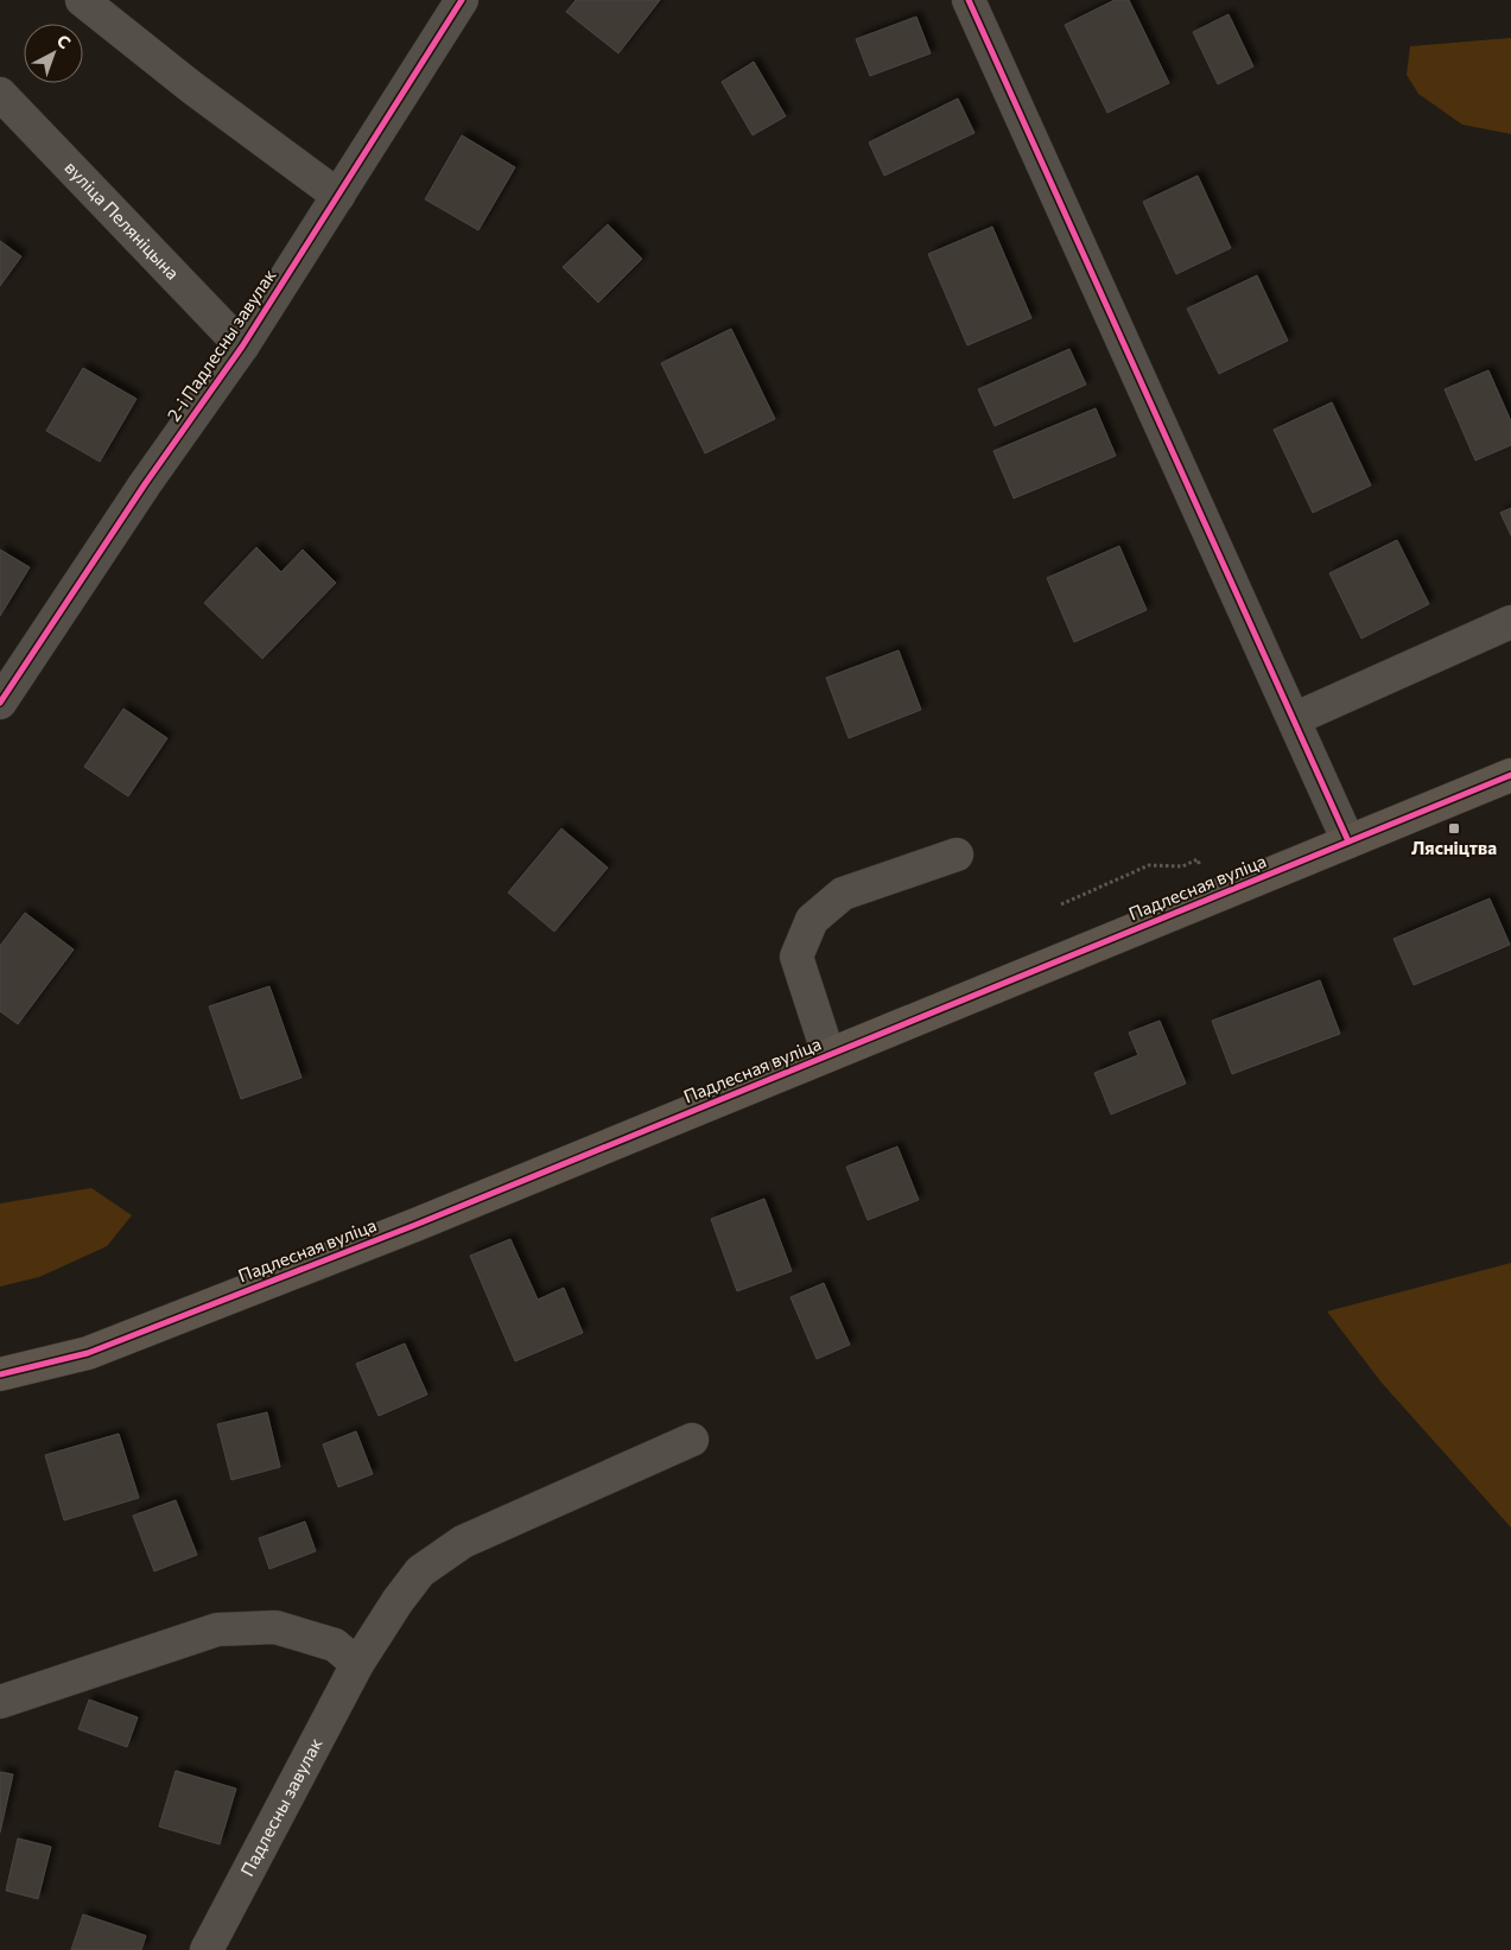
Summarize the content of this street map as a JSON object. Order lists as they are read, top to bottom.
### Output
{
  "streets": {
    "main road": ["Падлесная вуліца"],
    "street": ["вуліца Пеляніцына", "2-і Падлесны завулак", "Падлесны завулак"]
  },
  "crossings": [
    ["вуліца Пеляніцына", "2-і Падлесны завулак"]
  ],
  "places": {
    "transit": ["Лясніцтва"]
  },
  "north": "top right"
}
